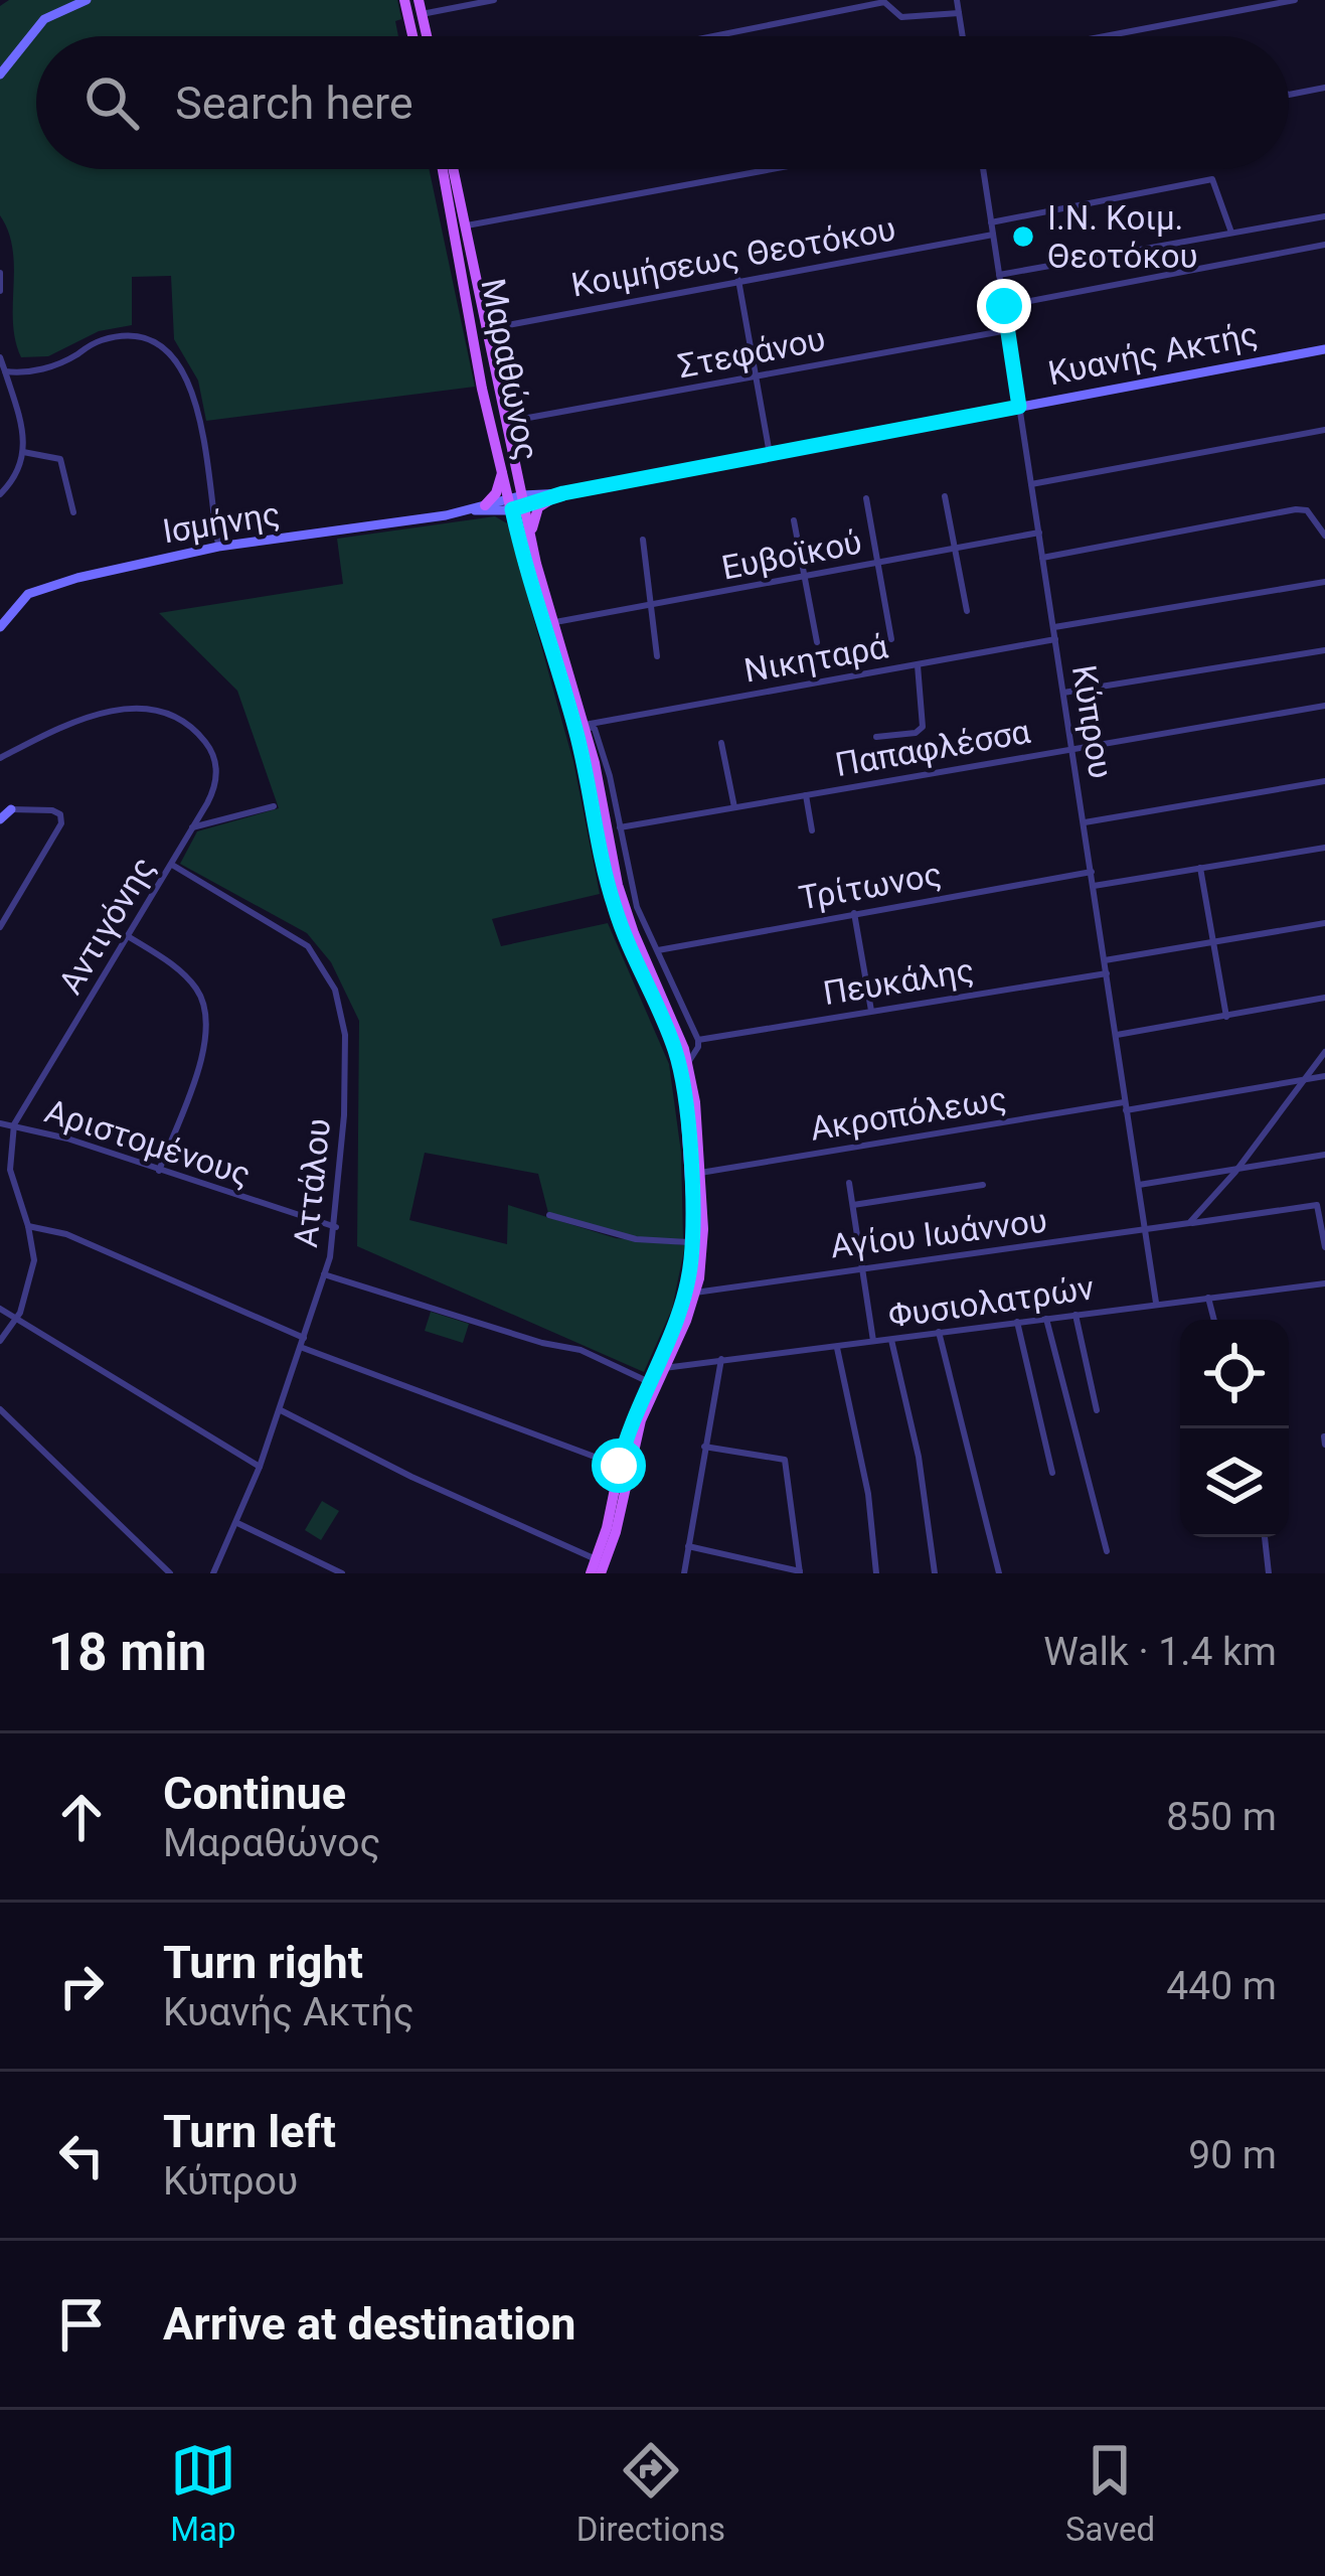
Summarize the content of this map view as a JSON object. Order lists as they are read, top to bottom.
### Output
{
  "streets": {
    "main road": ["Μαραθώνος"],
    "street": [
      "Κοιμήσεως Θεοτόκου",
      "Στεφάνου",
      "Κυανής Ακτής",
      "Ισμήνης",
      "Ευβοϊκού",
      "Νικηταρά",
      "Κύπρου",
      "Παπαφλέσσα",
      "Τρίτωνος",
      "Αντιγόνης",
      "Πευκάλης",
      "Ακροπόλεως",
      "Αριστομένους",
      "Αττάλου",
      "Αγίου Ιωάννου",
      "Φυσιολατρών"
    ]
  },
  "crossings": [
    ["Κοιμήσεως Θεοτόκου", "Μαραθώνος"],
    ["Κοιμήσεως Θεοτόκου", "Κύπρου"],
    ["Στεφάνου", "Μαραθώνος"],
    ["Στεφάνου", "Κύπρου"],
    ["Κυανής Ακτής", "Μαραθώνος"],
    ["Κυανής Ακτής", "Κύπρου"],
    ["Μαραθώνος", "Ευβοϊκού"],
    ["Μαραθώνος", "Νικηταρά"],
    ["Μαραθώνος", "Ακροπόλεως"],
    ["Μαραθώνος", "Αγίου Ιωάννου"],
    ["Μαραθώνος", "Φυσιολατρών"],
    ["Ευβοϊκού", "Κύπρου"],
    ["Νικηταρά", "Κύπρου"],
    ["Κύπρου", "Παπαφλέσσα"],
    ["Κύπρου", "Τρίτωνος"],
    ["Κύπρου", "Πευκάλης"],
    ["Κύπρου", "Ακροπόλεως"],
    ["Κύπρου", "Αγίου Ιωάννου"],
    ["Κύπρου", "Φυσιολατρών"],
    ["Αντιγόνης", "Αριστομένους"],
    ["Αντιγόνης", "Αττάλου"],
    ["Αριστομένους", "Αττάλου"]
  ],
  "places": ["Ι.Ν. Κοιμ. Θεοτόκου"],
  "page": {
    "search": "Search here",
    "heading": ["18 min", "Walk · 1.4 km"],
    "list": [
      ["Continue", "Μαραθώνος", "850 m"],
      ["Turn right", "Κυανής Ακτής", "440 m"],
      ["Turn left", "Κύπρου", "90 m"],
      "Arrive at destination"
    ],
    "nav": ["Map", "Directions", "Saved"]
  }
}
